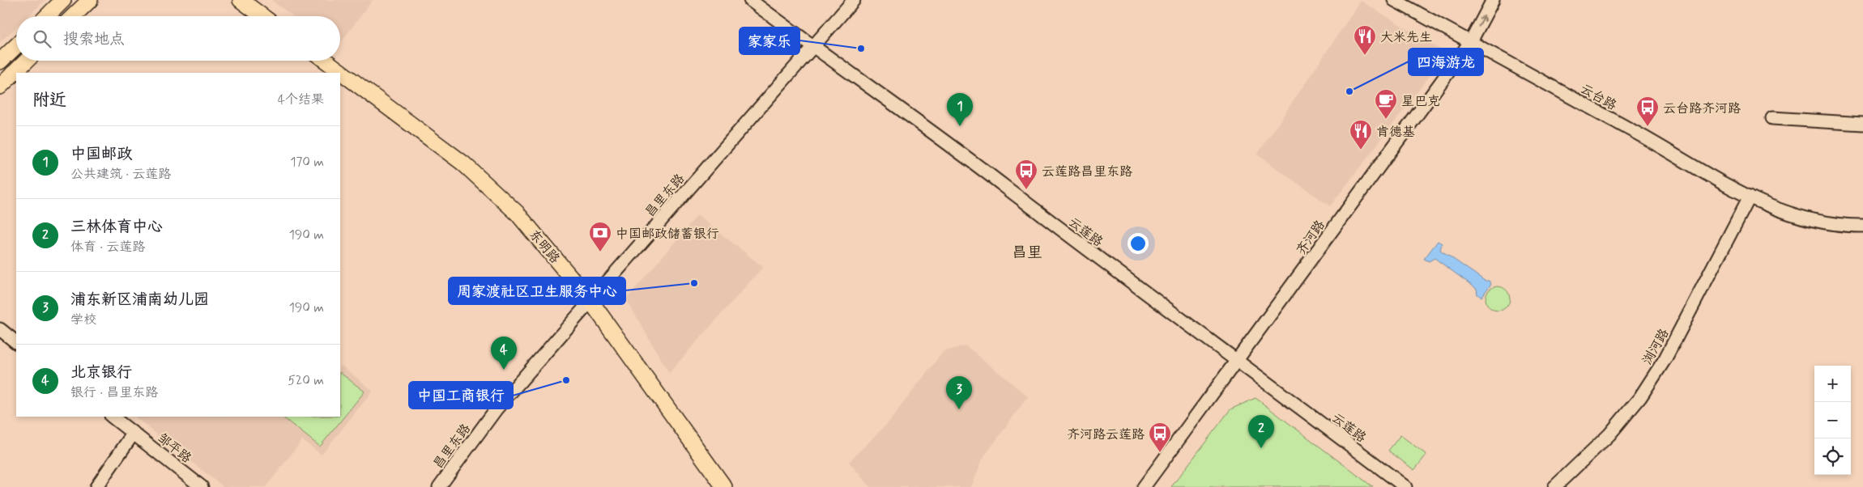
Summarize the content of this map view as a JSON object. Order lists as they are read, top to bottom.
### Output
{
  "streets": {
    "main road": ["东明路"],
    "street": [
      "云台路",
      "昌里东路",
      "云莲路",
      "齐河路",
      "浏河路",
      "邹平路"
    ]
  },
  "crossings": [
    ["云台路", "齐河路"],
    ["云台路", "浏河路"],
    ["昌里东路", "云莲路"],
    ["昌里东路", "东明路"],
    ["云莲路", "齐河路"]
  ],
  "districts": ["昌里"],
  "places": {
    "other": [
      "家家乐",
      "四海游龙",
      "周家渡社区卫生服务中心",
      "中国工商银行"
    ],
    "restaurant": ["大米先生", "肯德基"],
    "cafe": ["星巴克"],
    "bus stop": ["云台路齐河路", "云莲路昌里东路", "齐河路云莲路"],
    "bank": ["中国邮政储蓄银行"]
  },
  "page": {
    "search": "搜索地点",
    "heading": ["附近", "4个结果"],
    "pins": [
      "1",
      "4",
      "3",
      "2"
    ],
    "list": [
      {
        "mark": "1",
        "name": "中国邮政",
        "note": "公共建筑 · 云莲路",
        "value": "170 m"
      },
      {
        "mark": "2",
        "name": "三林体育中心",
        "note": "体育 · 云莲路",
        "value": "190 m"
      },
      {
        "mark": "3",
        "name": "浦东新区浦南幼儿园",
        "note": "学校",
        "value": "190 m"
      },
      {
        "mark": "4",
        "name": "北京银行",
        "note": "银行 · 昌里东路",
        "value": "520 m"
      }
    ],
    "map_buttons": ["+", "−"]
  }
}
